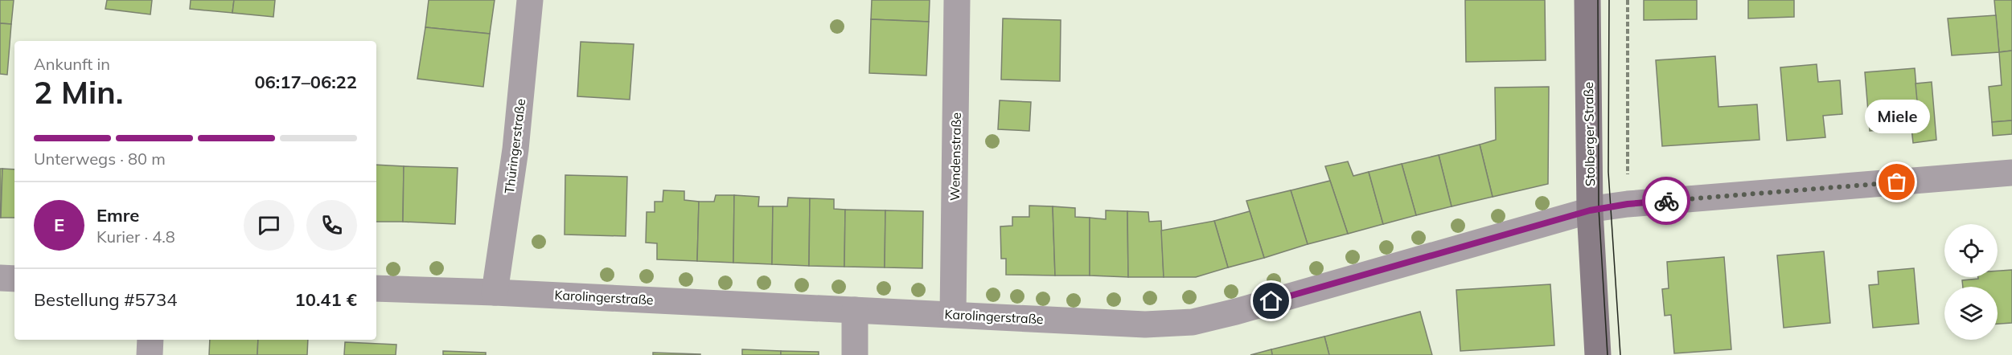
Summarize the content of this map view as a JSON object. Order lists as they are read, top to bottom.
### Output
{
  "streets": {
    "main road": ["Stolberger Straße"],
    "street": ["Thüringerstraße", "Wendenstraße", "Karolingerstraße"]
  },
  "crossings": [
    ["Stolberger Straße", "Karolingerstraße"],
    ["Thüringerstraße", "Karolingerstraße"],
    ["Wendenstraße", "Karolingerstraße"]
  ],
  "places": ["Miele"],
  "page": {
    "heading": ["2 Min.", "Ankunft in", "06:17–06:22"],
    "panel": [
      "Emre",
      "Kurier · 4.8",
      "Bestellung #5734",
      "10.41 €"
    ],
    "bubble": "Miele",
    "bar": "Unterwegs · 80 m",
    "round": "E"
  }
}
